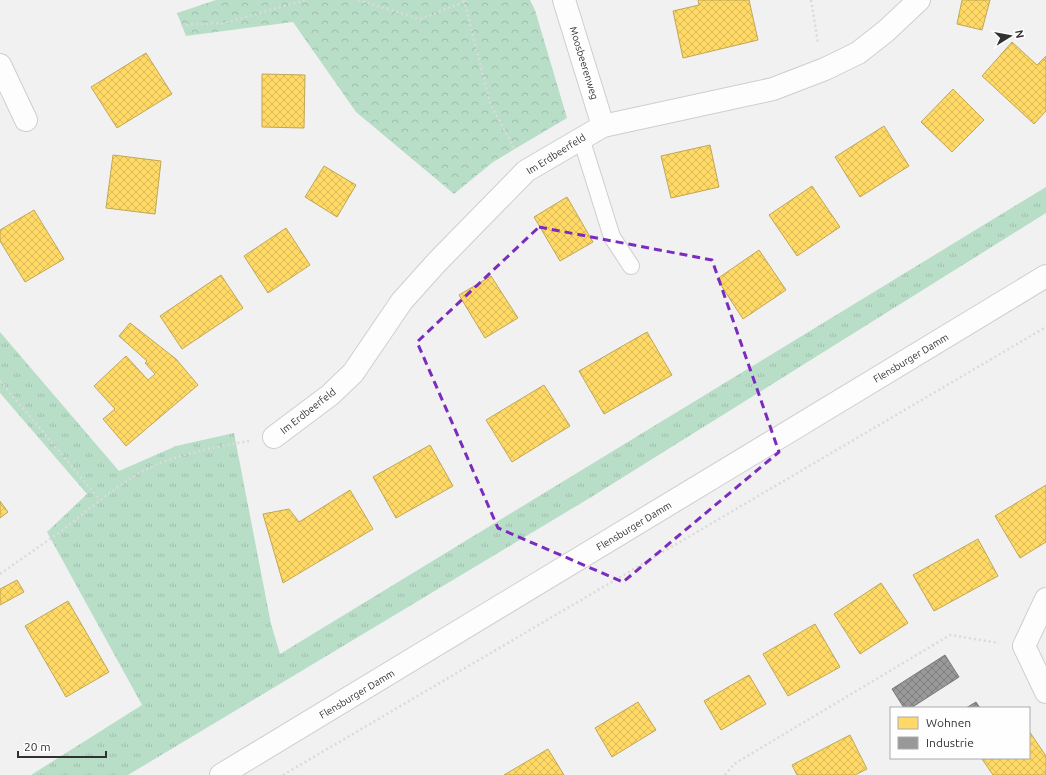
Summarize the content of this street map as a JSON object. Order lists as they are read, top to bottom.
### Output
{
  "streets": {
    "street": ["Moosbeerenweg", "Im Erdbeerfeld", "Flensburger Damm"]
  },
  "crossings": [
    ["Moosbeerenweg", "Im Erdbeerfeld"]
  ],
  "legend": ["Wohnen", "Industrie"],
  "scale_bar": "20 m",
  "north": "right"
}
